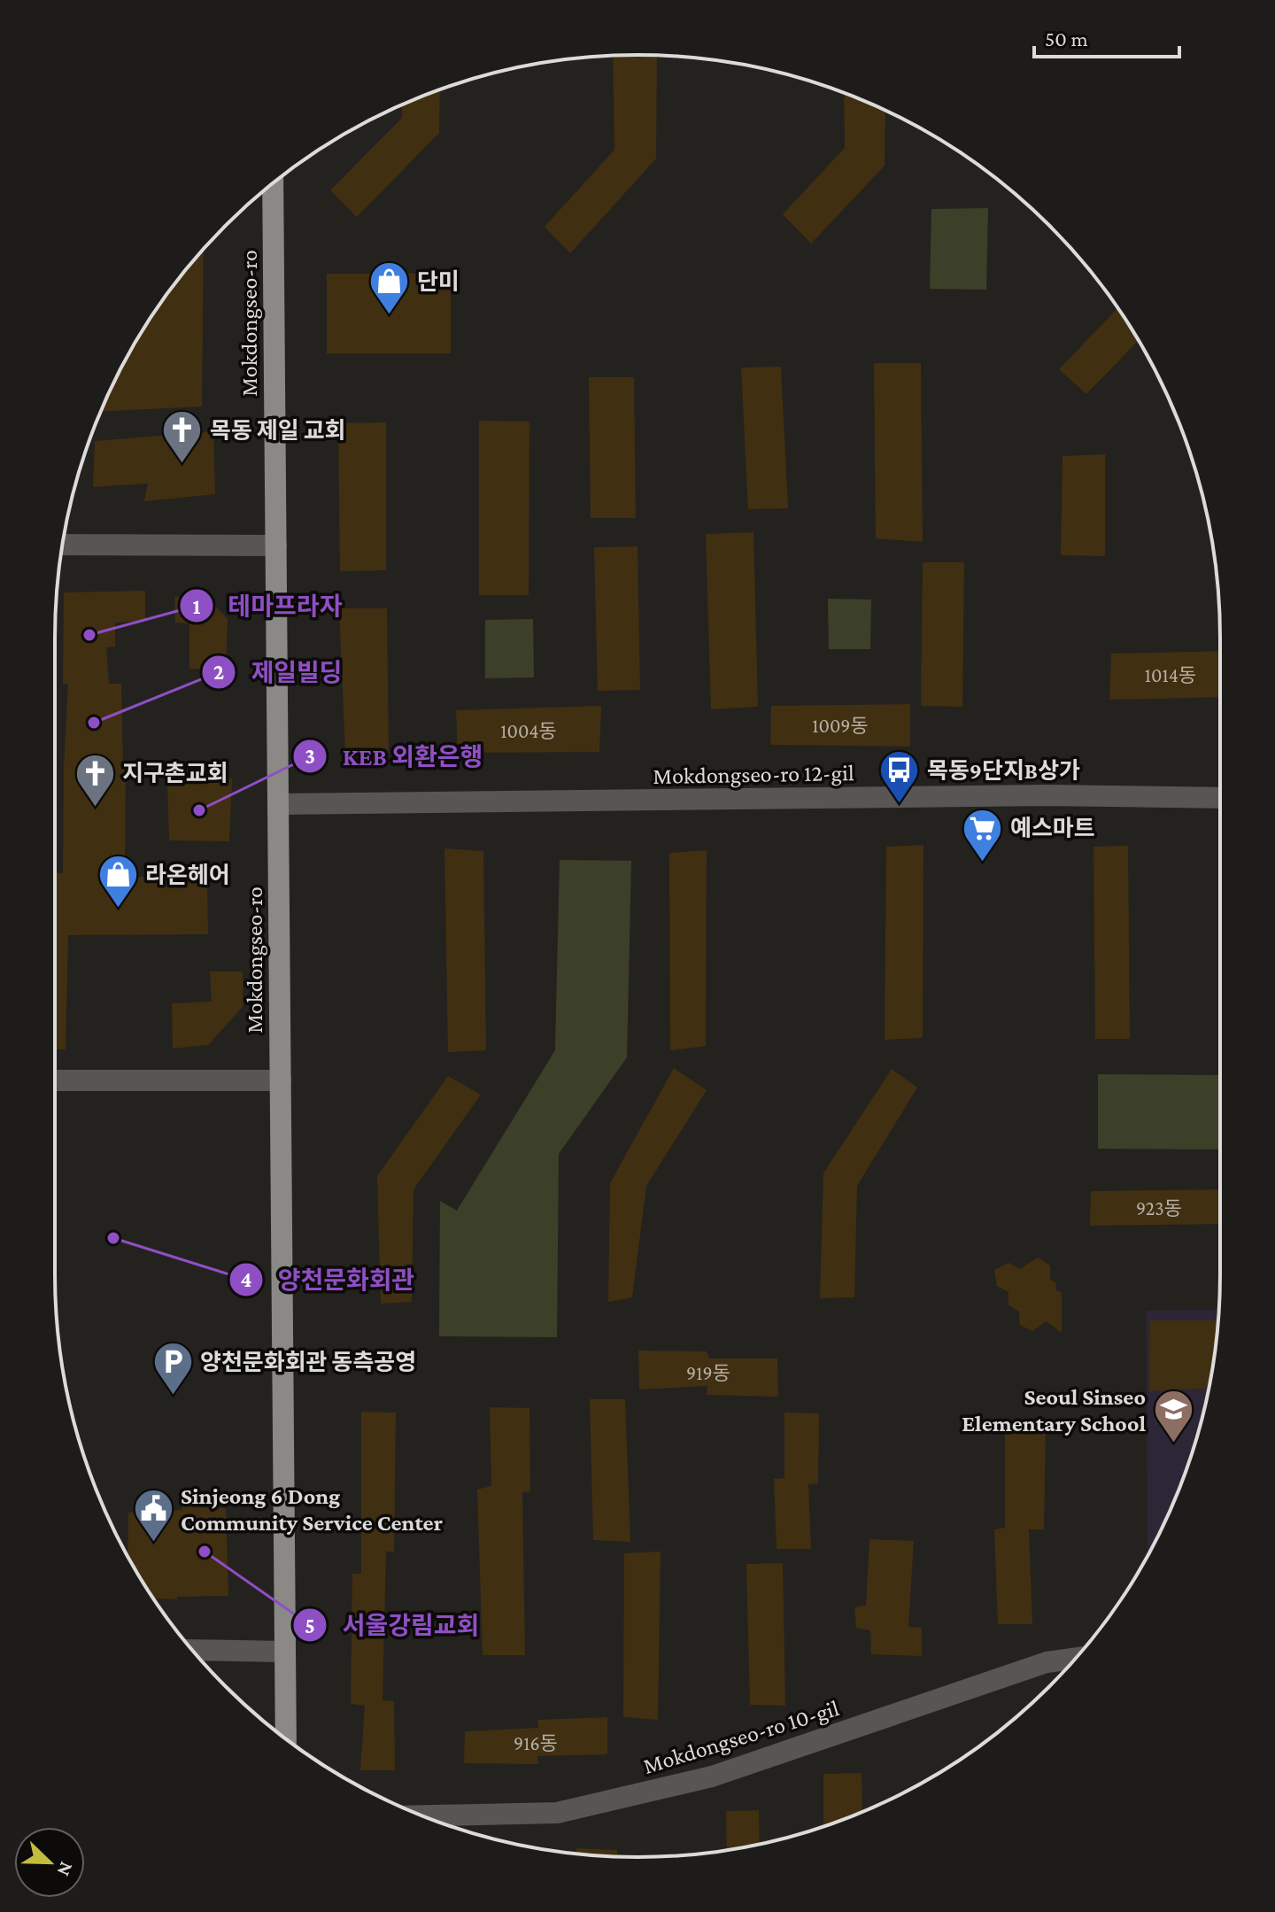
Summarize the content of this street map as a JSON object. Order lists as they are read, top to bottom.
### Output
{
  "streets": {
    "main road": ["Mokdongseo-ro"],
    "street": ["Mokdongseo-ro 12-gil", "Mokdongseo-ro 10-gil"]
  },
  "crossings": [
    ["Mokdongseo-ro", "Mokdongseo-ro 12-gil"]
  ],
  "places": {
    "shop": ["단미", "라온헤어"],
    "church": ["목동 제일 교회", "지구촌교회"],
    "other": [
      "테마프라자",
      "제일빌딩",
      "KEB 외환은행",
      "양천문화회관",
      "서울강림교회"
    ],
    "bus stop": ["목동9단지B상가"],
    "supermarket": ["예스마트"],
    "parking": ["양천문화회관 동측공영"],
    "school or university": ["Seoul Sinseo Elementary School"],
    "public building": ["Sinjeong 6 Dong Community Service Center"]
  },
  "house_numbers": [
    "1014동",
    "1009동",
    "1004동",
    "923동",
    "919동",
    "916동"
  ],
  "scale_bar": "50 m",
  "north": "bottom right"
}
